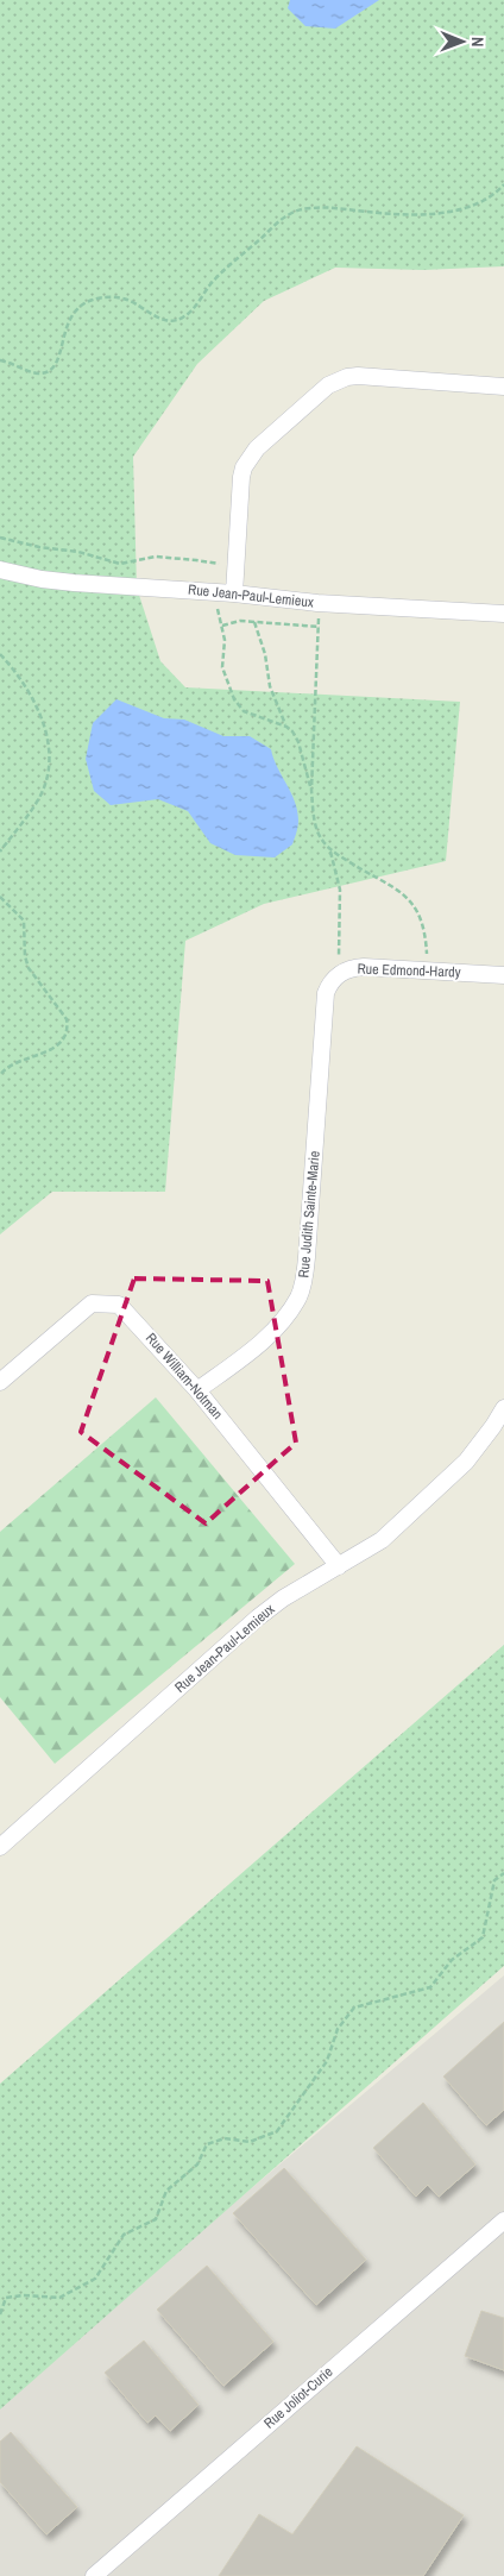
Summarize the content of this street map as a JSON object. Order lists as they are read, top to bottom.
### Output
{
  "streets": {
    "street": [
      "Rue Jean-Paul-Lemieux",
      "Rue Edmond-Hardy",
      "Rue Judith Sainte-Marie",
      "Rue William-Notman",
      "Rue Joliot-Curie"
    ]
  },
  "crossings": [
    ["Rue Jean-Paul-Lemieux", "Rue William-Notman"],
    ["Rue Edmond-Hardy", "Rue Judith Sainte-Marie"],
    ["Rue Judith Sainte-Marie", "Rue William-Notman"]
  ],
  "north": "right"
}
